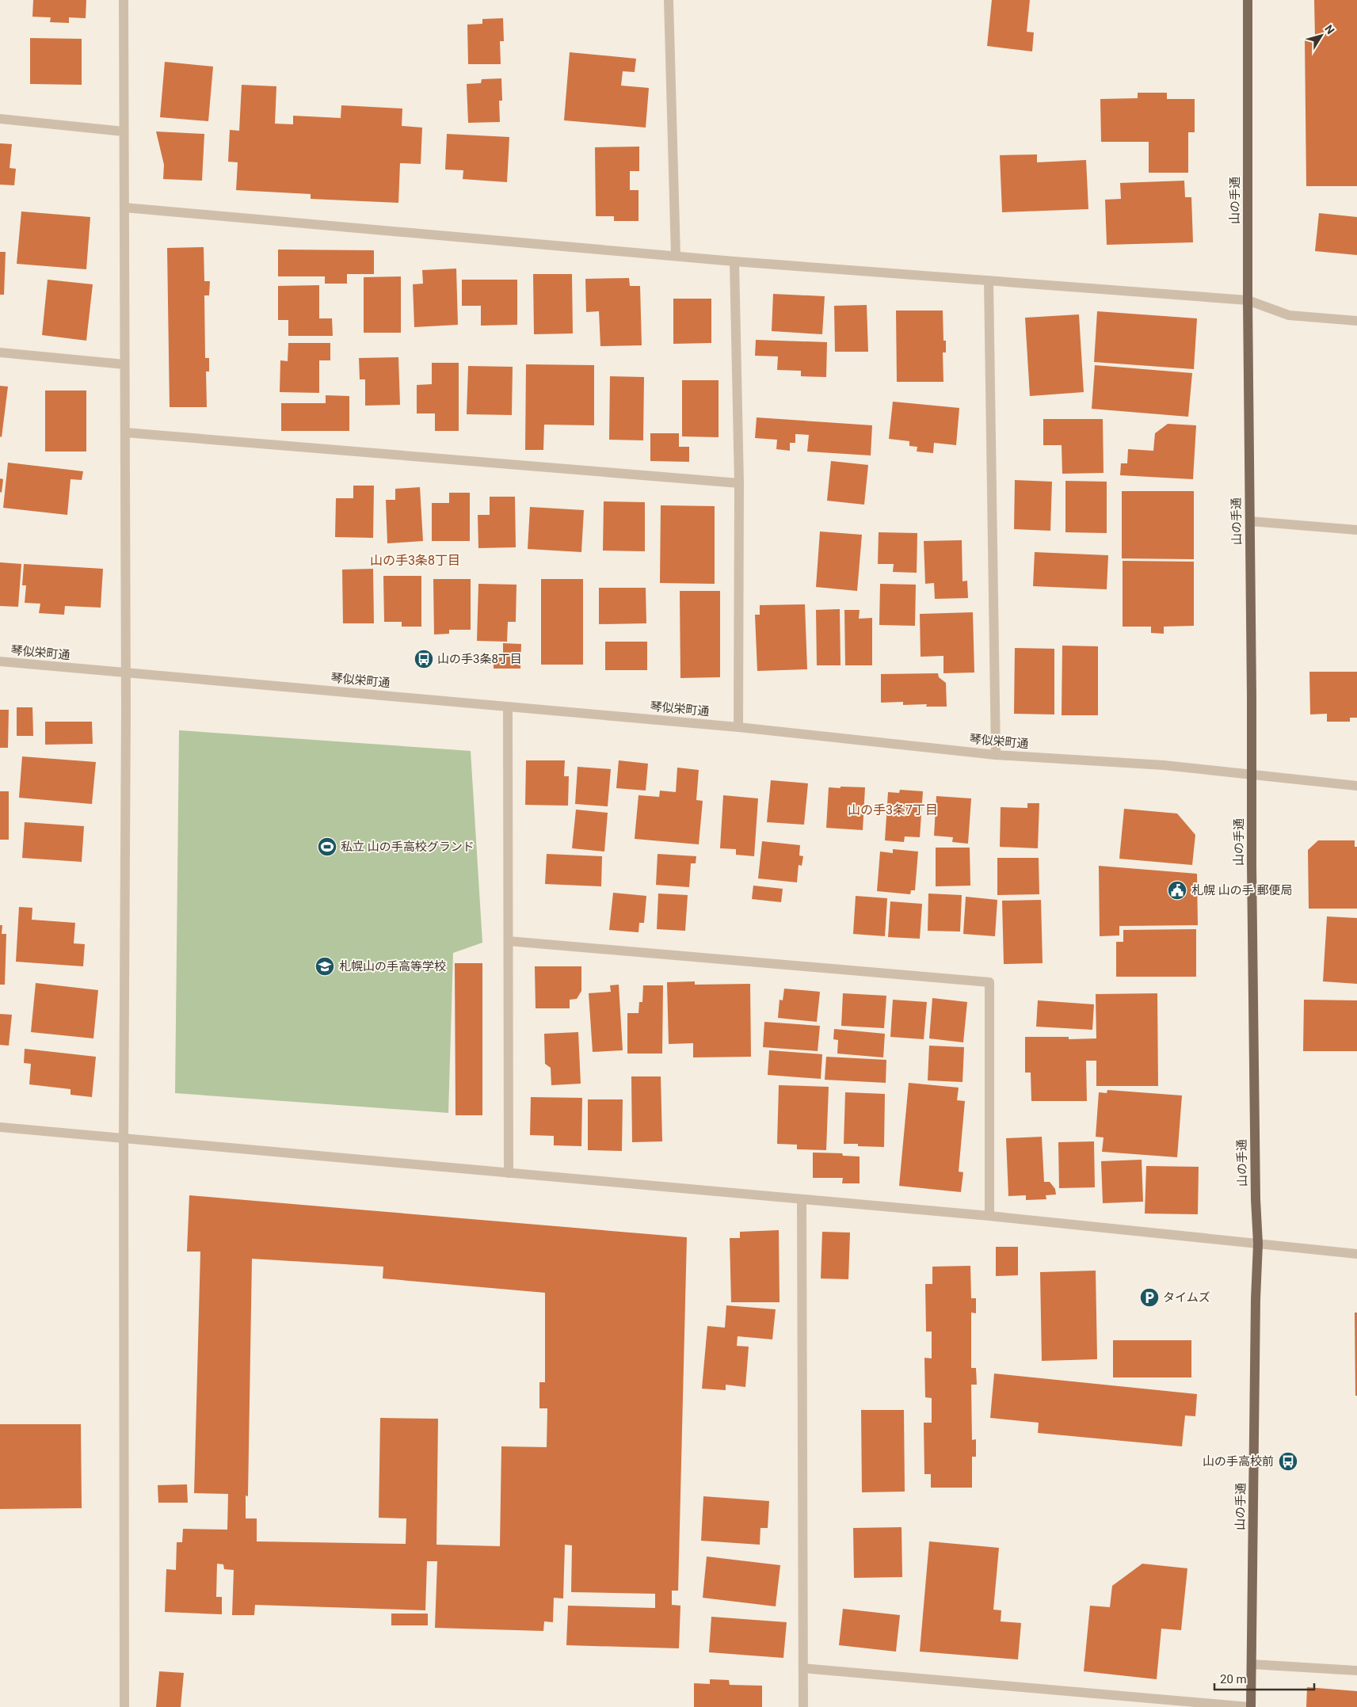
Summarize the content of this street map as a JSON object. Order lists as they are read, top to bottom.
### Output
{
  "streets": {
    "main road": ["山の手通"],
    "street": ["琴似栄町通"]
  },
  "crossings": [
    ["山の手通", "琴似栄町通"]
  ],
  "districts": ["山の手3条8丁目", "山の手3条7丁目"],
  "places": {
    "bus stop": ["山の手3条8丁目", "山の手高校前"],
    "sports": ["私立 山の手高校グランド"],
    "public building": ["札幌 山の手 郵便局"],
    "school or university": ["札幌山の手高等学校"],
    "parking": ["タイムズ"]
  },
  "scale_bar": "20 m",
  "north": "top right"
}
